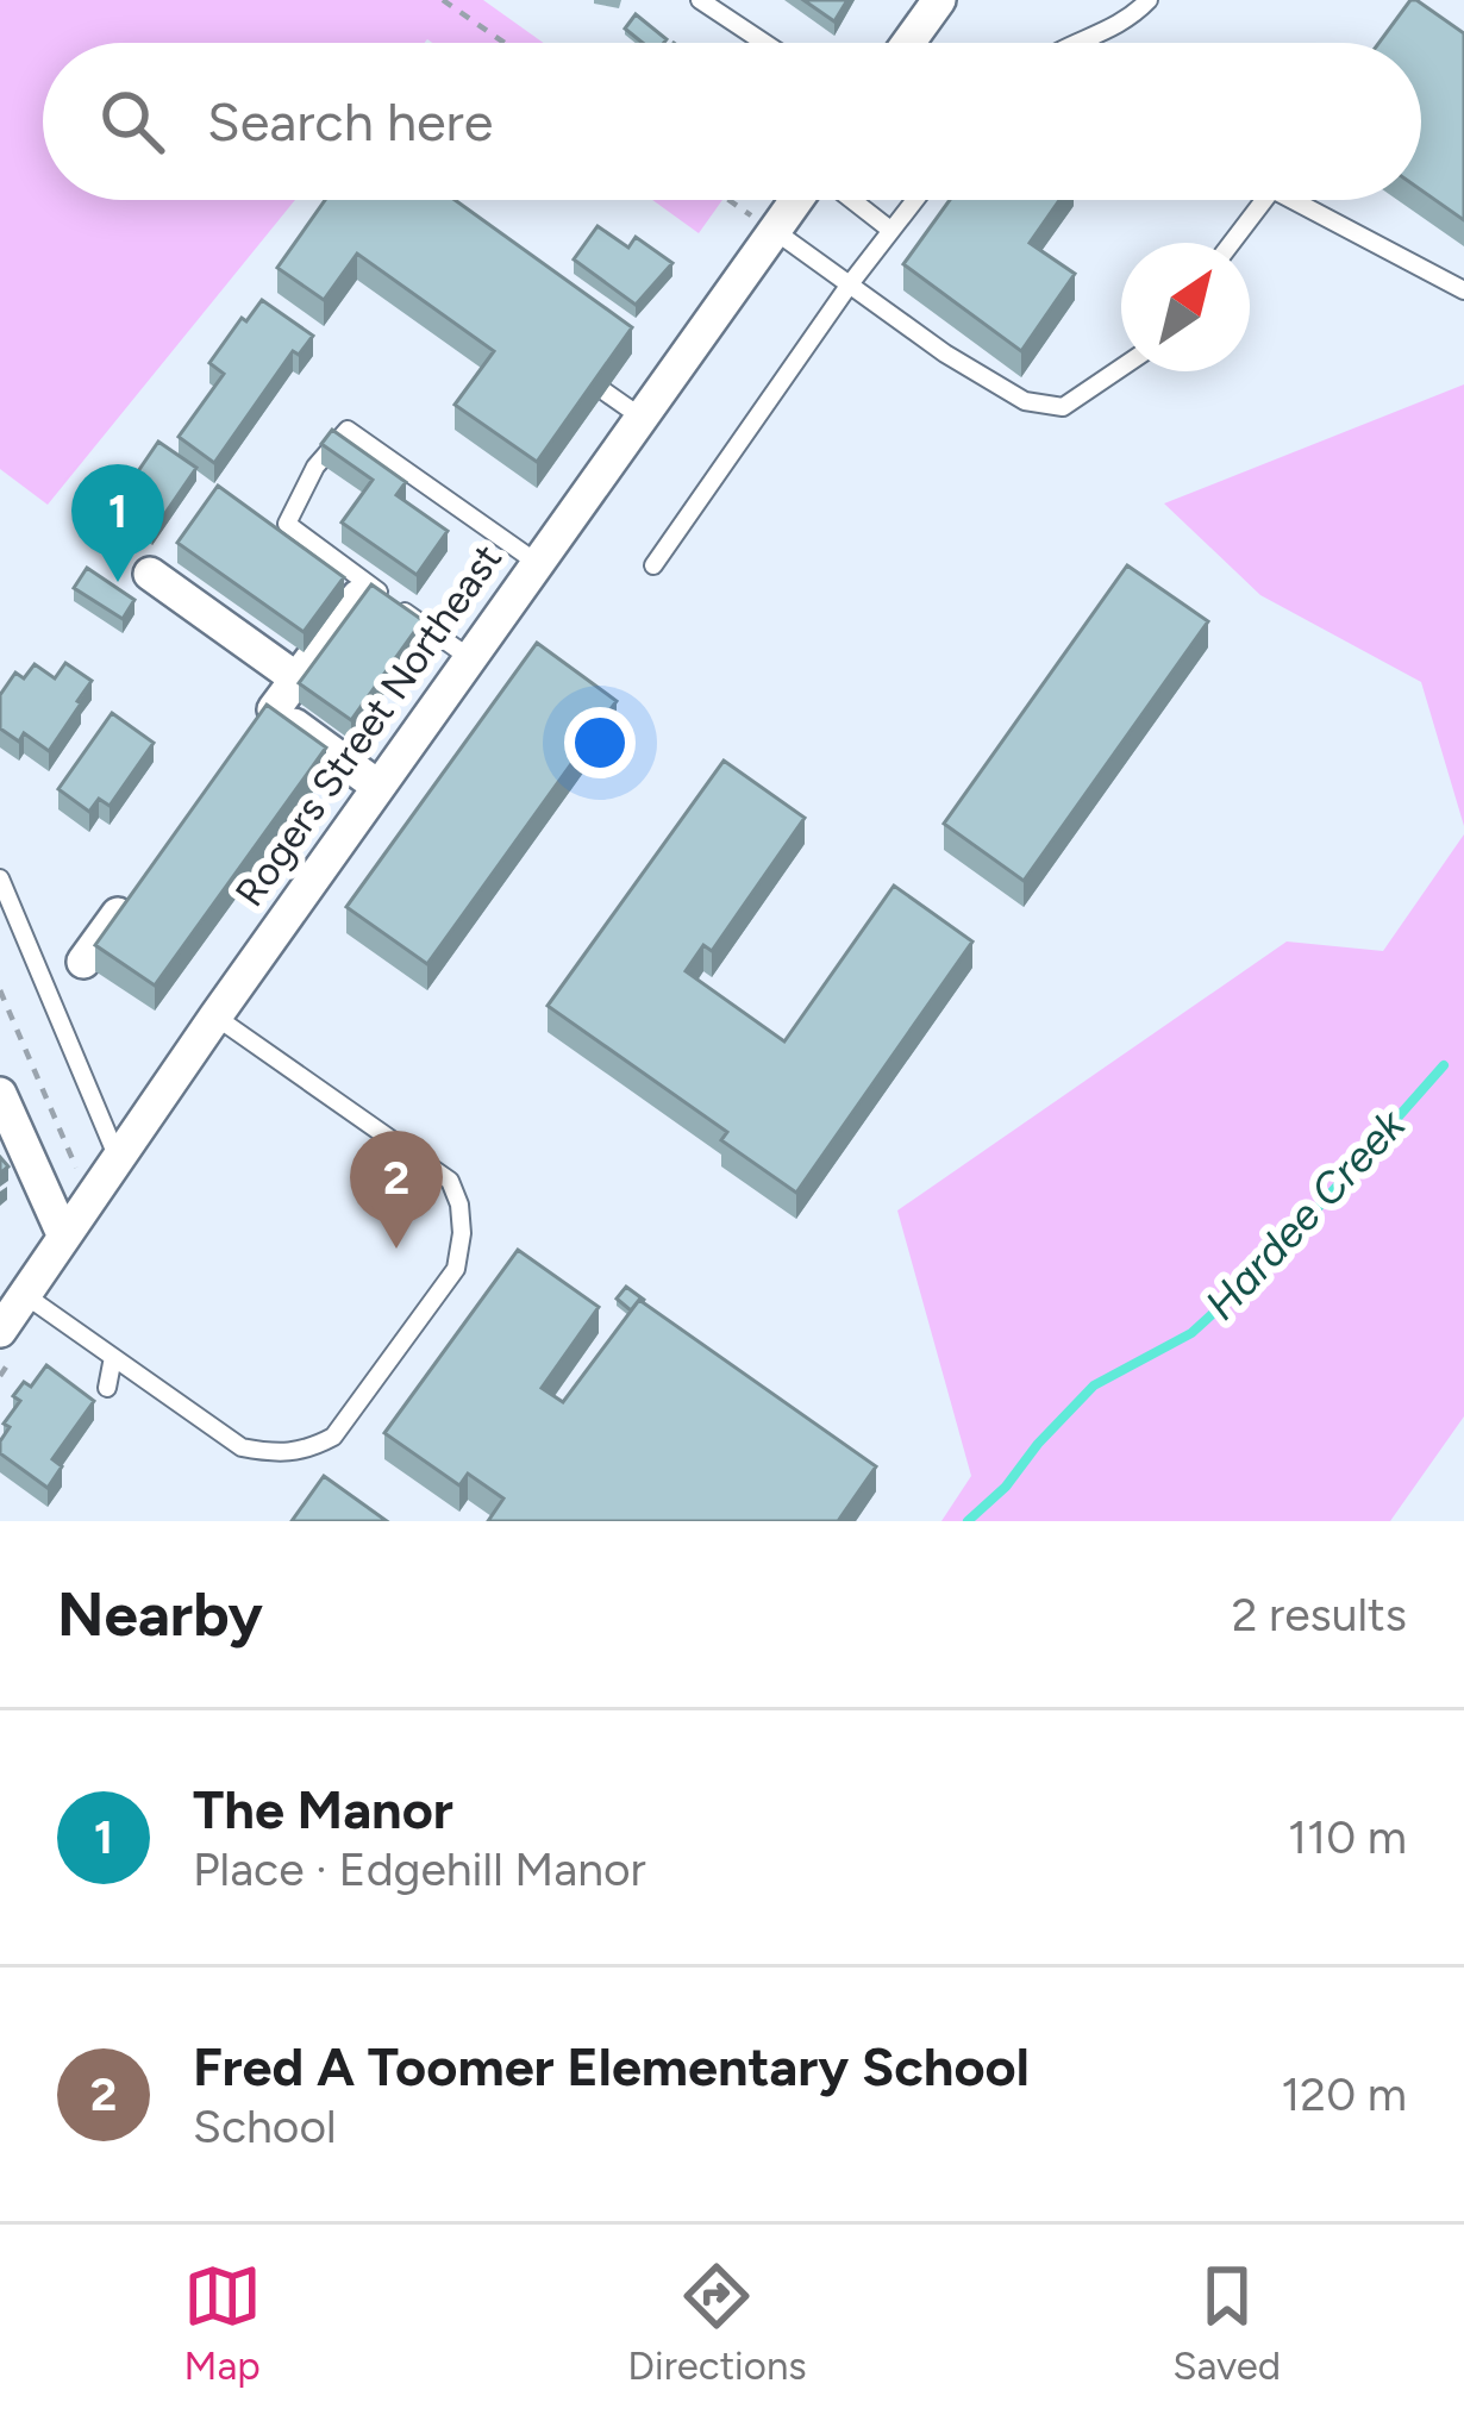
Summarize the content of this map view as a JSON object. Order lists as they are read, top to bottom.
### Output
{
  "streets": {
    "street": ["Rogers Street Northeast"]
  },
  "water": ["Hardee Creek"],
  "north": "top right",
  "page": {
    "search": "Search here",
    "pins": ["1", "2"],
    "heading": ["Nearby", "2 results"],
    "list": [
      {
        "mark": "1",
        "name": "The Manor",
        "note": "Place · Edgehill Manor",
        "value": "110 m"
      },
      {
        "mark": "2",
        "name": "Fred A Toomer Elementary School",
        "note": "School",
        "value": "120 m"
      }
    ],
    "nav": ["Map", "Directions", "Saved"]
  }
}
